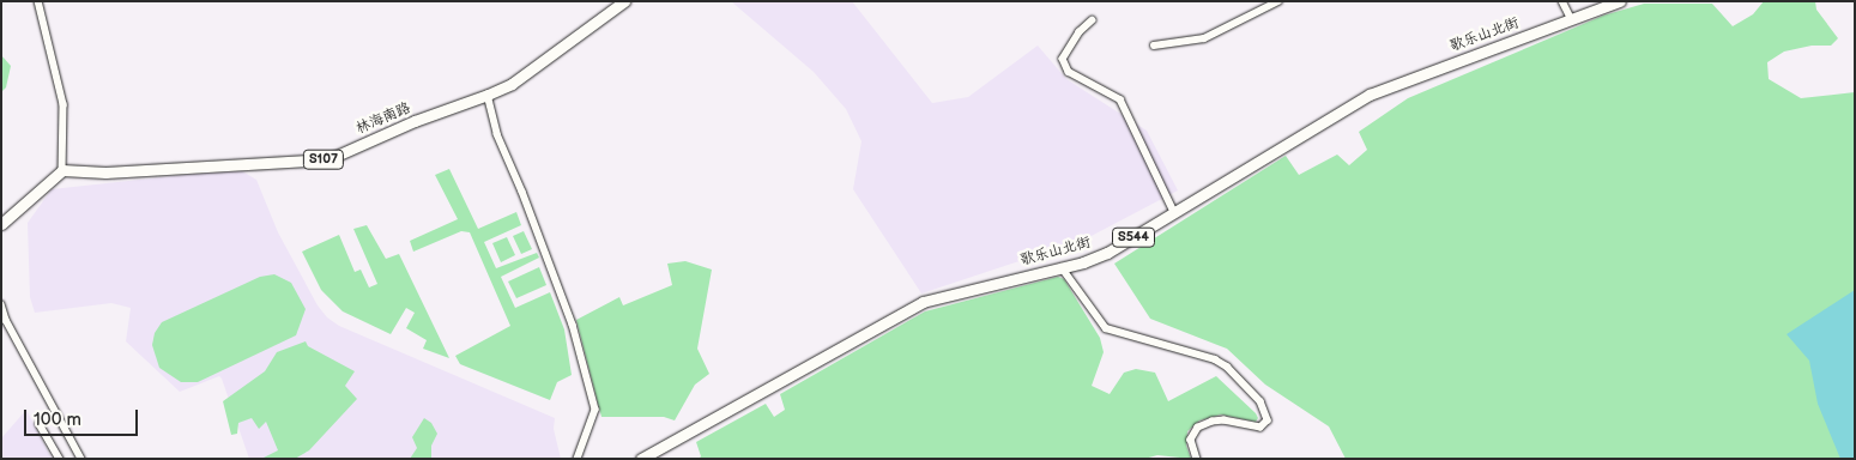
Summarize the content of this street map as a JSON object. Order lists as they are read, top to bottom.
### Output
{
  "streets": {
    "main road": [
      "歌乐山北街",
      "林海南路",
      "S107",
      "S544"
    ]
  },
  "scale_bar": "100 m"
}
